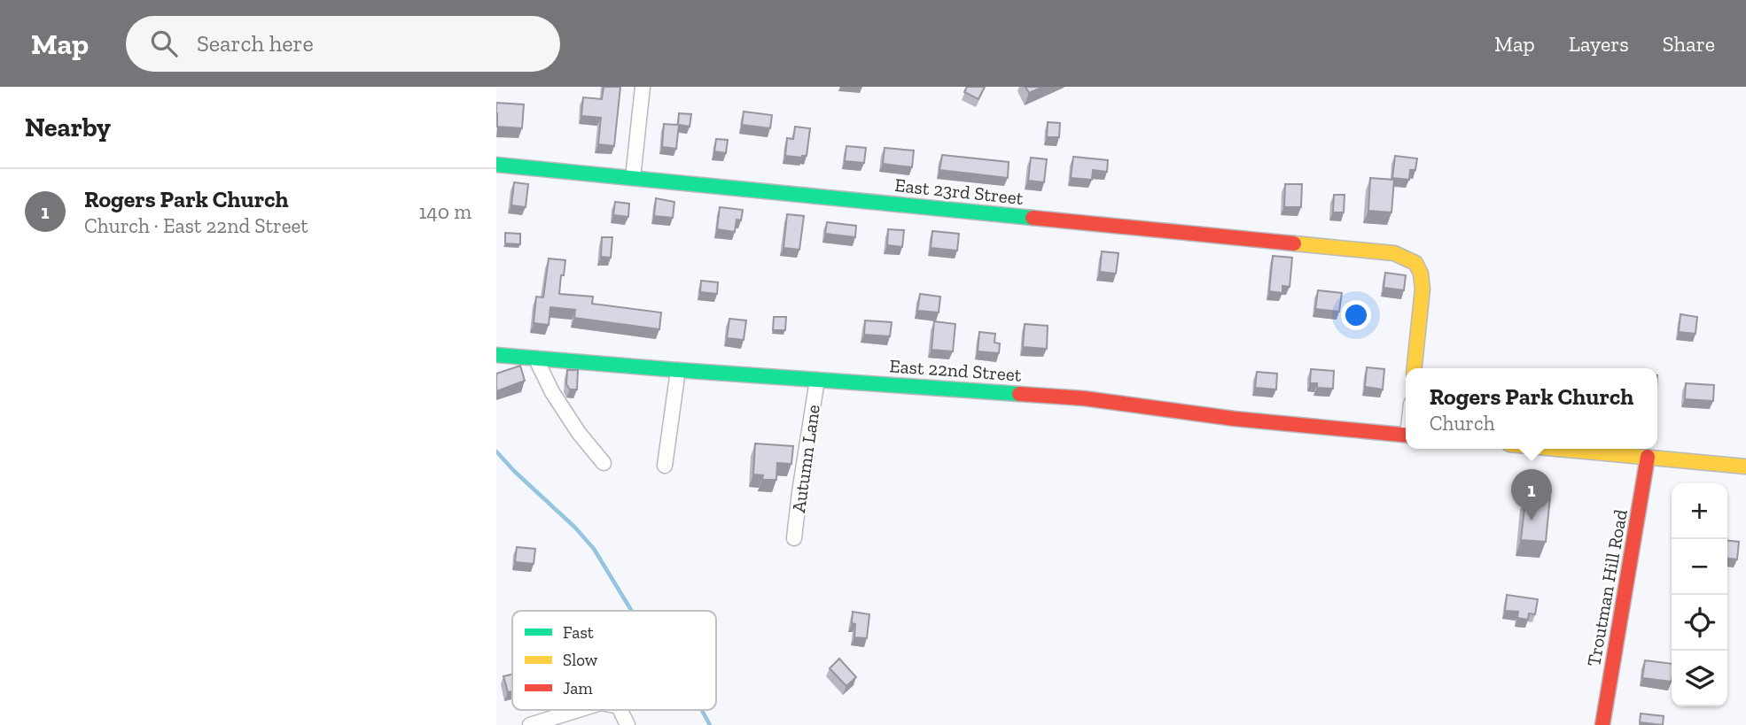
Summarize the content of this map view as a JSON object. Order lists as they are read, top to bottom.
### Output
{
  "streets": {
    "street": [
      "East 23rd Street",
      "East 22nd Street",
      "Autumn Lane",
      "Troutman Hill Road"
    ]
  },
  "crossings": [
    ["East 22nd Street", "Autumn Lane"]
  ],
  "legend": ["Fast", "Slow", "Jam"],
  "page": {
    "header": "Map",
    "search": "Search here",
    "nav": ["Map", "Layers", "Share"],
    "heading": "Nearby",
    "list": [
      {
        "mark": "1",
        "name": "Rogers Park Church",
        "note": "Church · East 22nd Street",
        "value": "140 m"
      }
    ],
    "popup": ["Rogers Park Church", "Church"],
    "pins": "1",
    "map_buttons": ["+", "−"]
  }
}
